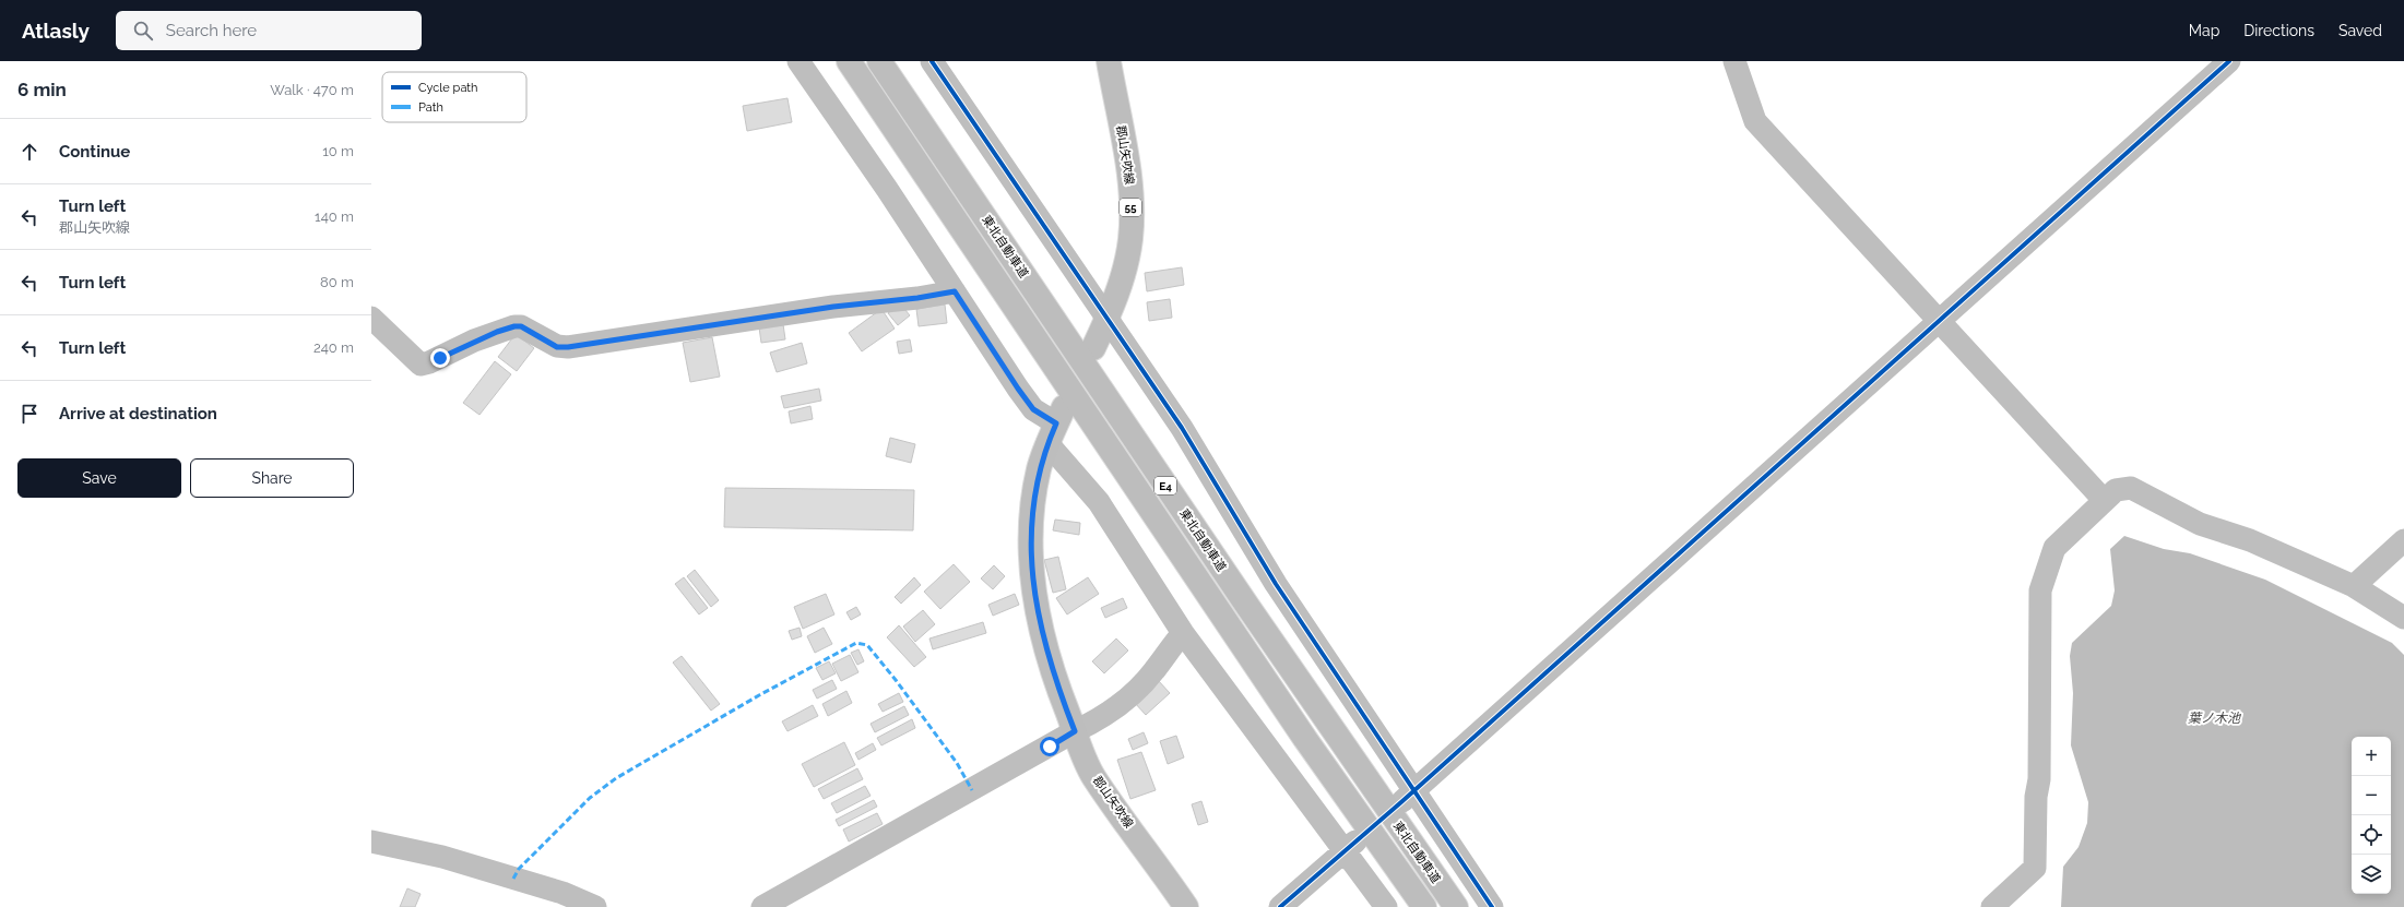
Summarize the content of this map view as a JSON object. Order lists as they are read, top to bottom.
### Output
{
  "streets": {
    "main road": [
      "郡山矢吹線",
      "55",
      "東北自動車道",
      "E4"
    ]
  },
  "water": ["葉ノ木池"],
  "legend": ["Cycle path", "Path"],
  "page": {
    "header": "Atlasly",
    "search": "Search here",
    "nav": ["Map", "Directions", "Saved"],
    "heading": ["6 min", "Walk · 470 m"],
    "list": [
      ["Continue", "10 m"],
      ["Turn left", "郡山矢吹線", "140 m"],
      ["Turn left", "80 m"],
      ["Turn left", "240 m"],
      "Arrive at destination"
    ],
    "buttons": ["Save", "Share"],
    "map_buttons": ["+", "−"]
  }
}
